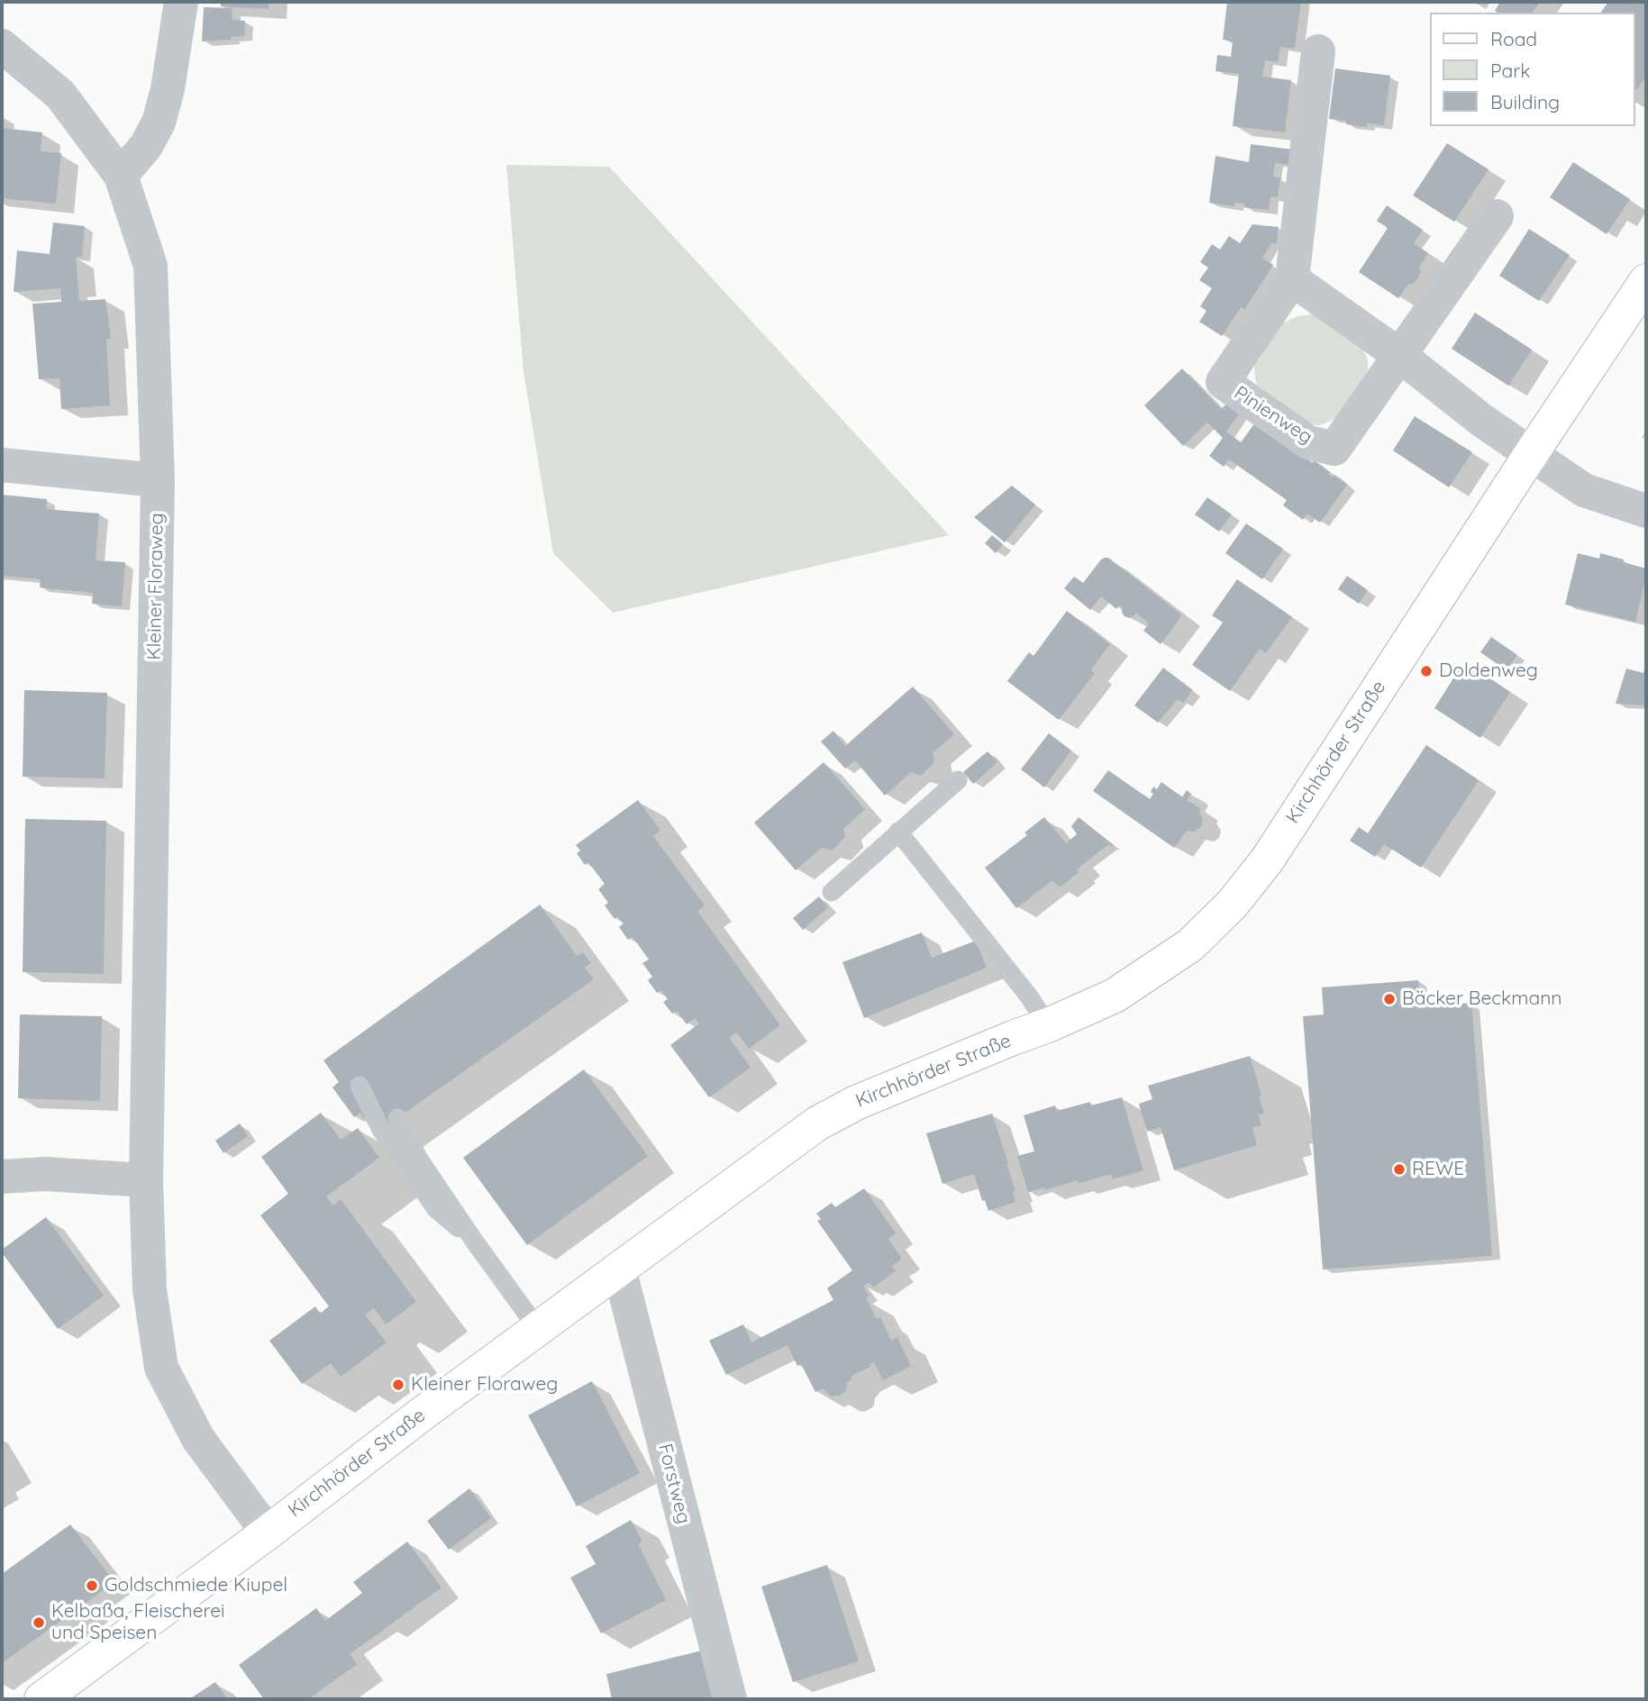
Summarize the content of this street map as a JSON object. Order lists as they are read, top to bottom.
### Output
{
  "streets": {
    "main road": ["Kirchhörder Straße"],
    "street": ["Pinienweg", "Kleiner Floraweg", "Forstweg"]
  },
  "crossings": [
    ["Kleiner Floraweg", "Kirchhörder Straße"],
    ["Kirchhörder Straße", "Forstweg"]
  ],
  "places": [
    "Doldenweg",
    "Bäcker Beckmann",
    "REWE",
    "Kleiner Floraweg",
    "Goldschmiede Kiupel",
    "Kelbaßa, Fleischerei und Speisen"
  ],
  "legend": ["Road", "Park", "Building"]
}
